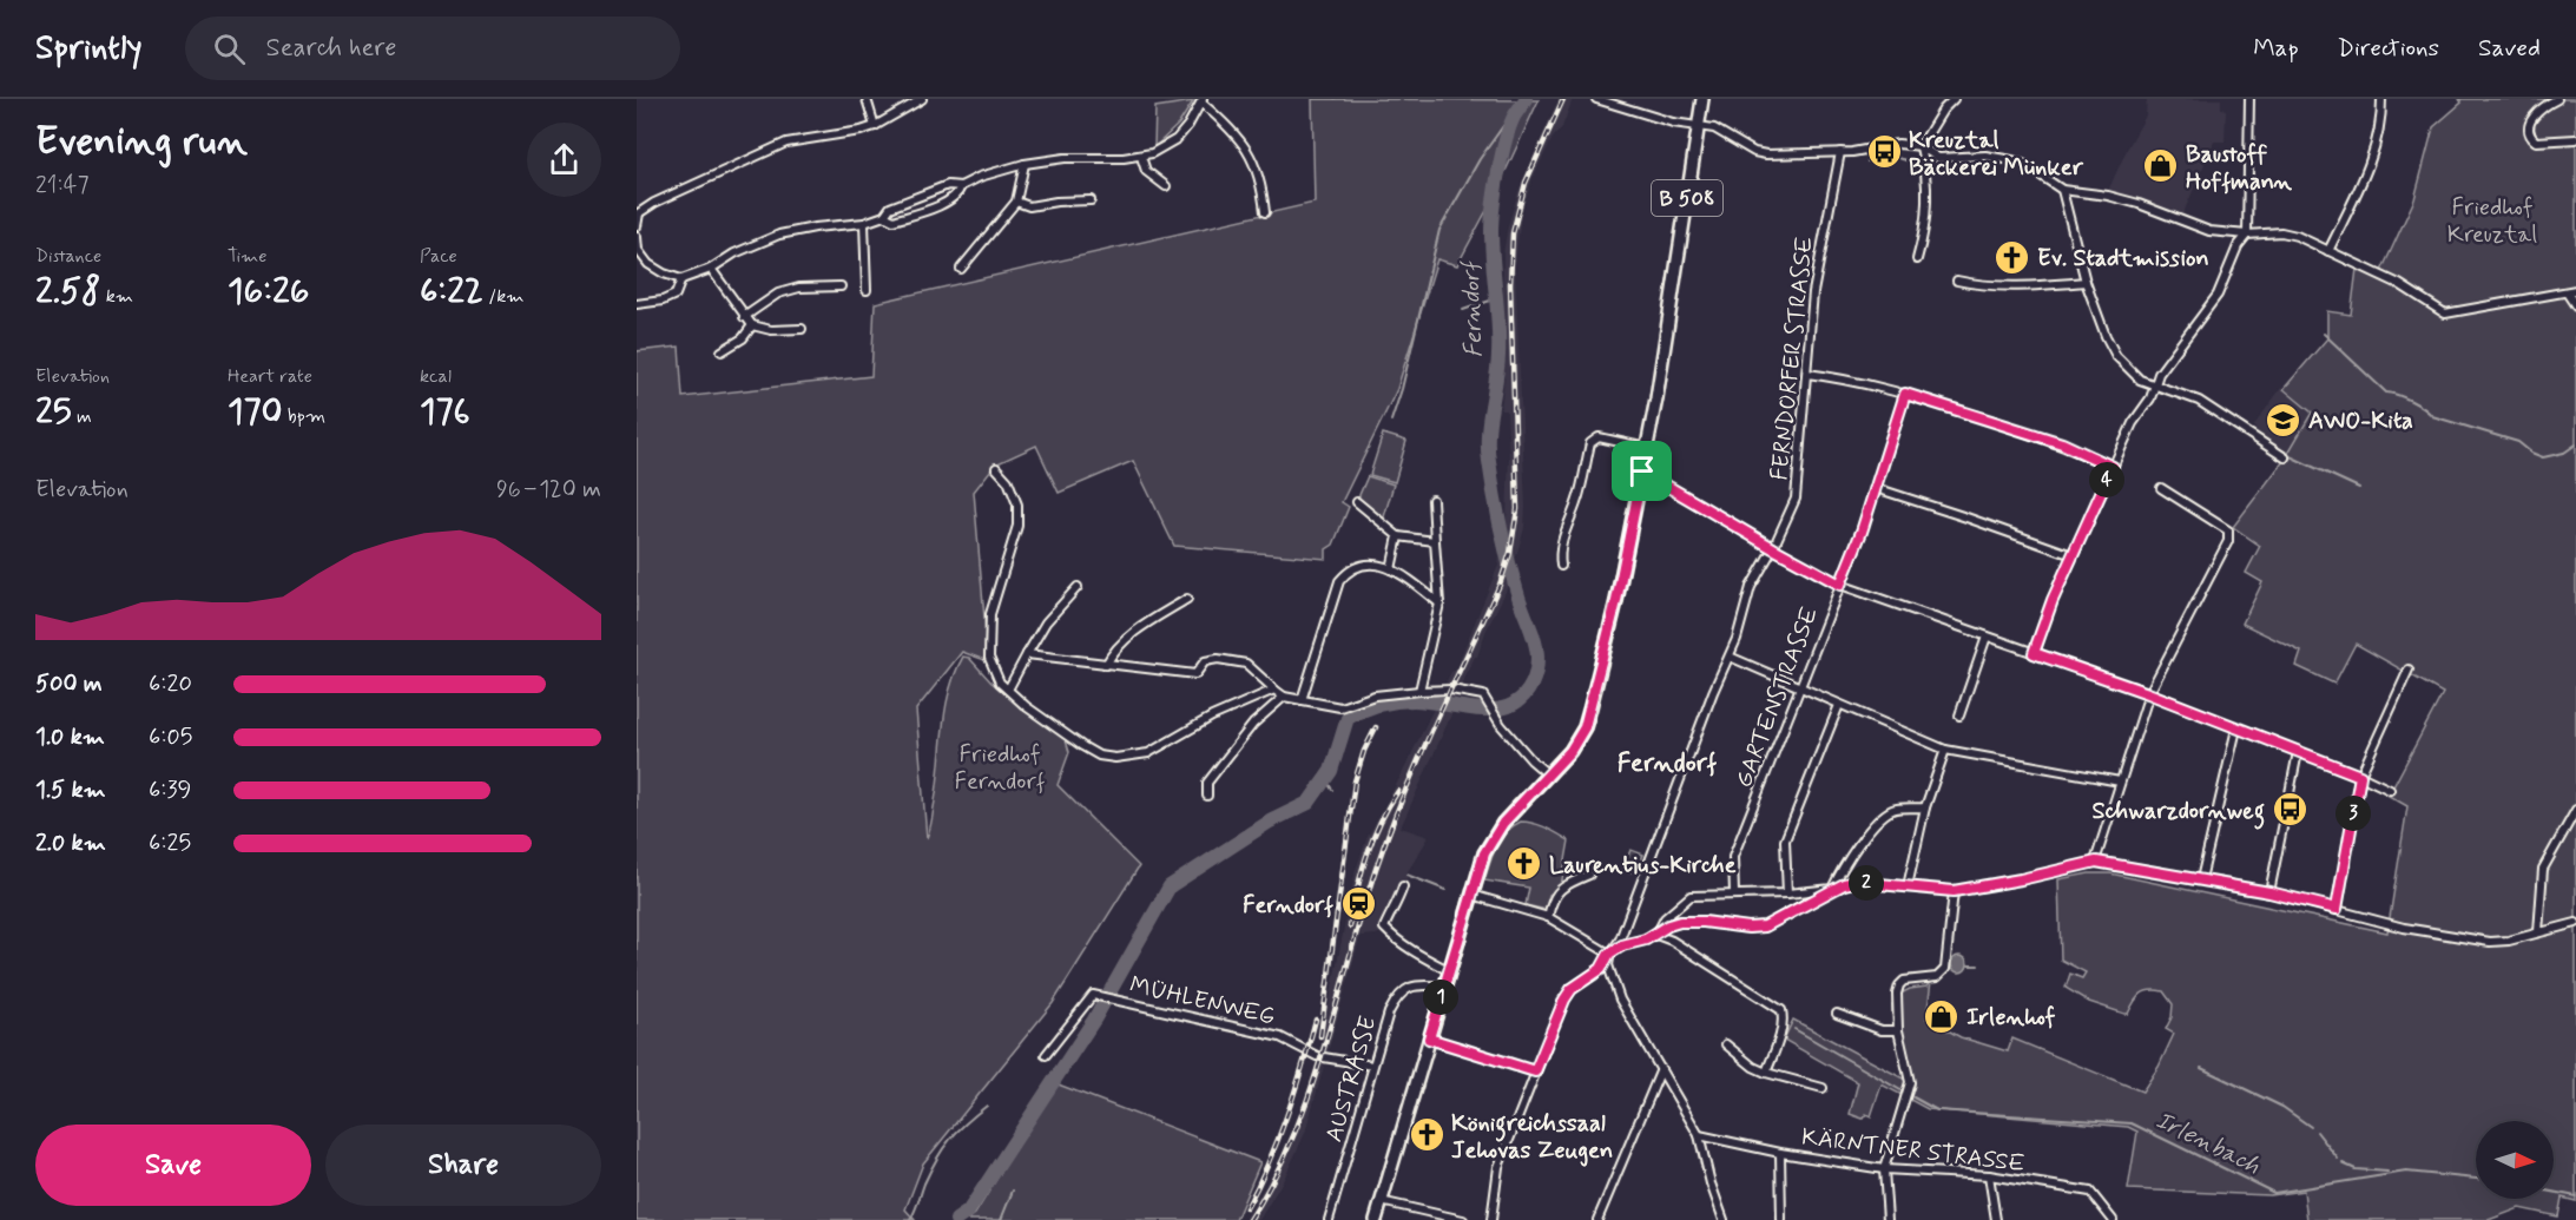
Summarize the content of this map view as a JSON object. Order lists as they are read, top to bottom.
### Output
{
  "streets": {
    "main road": ["B 508"],
    "street": [
      "FERNDORFER STRASSE",
      "GARTENSTRASSE",
      "MÜHLENWEG",
      "AUSTRASSE",
      "KÄRNTNER STRASSE"
    ]
  },
  "crossings": [
    ["B 508", "AUSTRASSE"],
    ["MÜHLENWEG", "AUSTRASSE"]
  ],
  "districts": ["Ferndorf"],
  "water": ["Ferndorf", "Irlenbach"],
  "parks": ["Friedhof Kreuztal", "Friedhof Ferndorf"],
  "places": {
    "bus stop": ["Kreuztal Bäckerei Münker", "Schwarzdornweg"],
    "shop": ["Baustoff Hoffmann", "Irlenhof"],
    "church": ["Ev. Stadtmission", "Laurentius-Kirche", "Königreichssaal Jehovas Zeugen"],
    "school or university": ["AWO-Kita"],
    "station": ["Ferndorf"]
  },
  "north": "right",
  "page": {
    "header": "Sprintly",
    "search": "Search here",
    "nav": ["Map", "Directions", "Saved"],
    "heading": ["Evening run", "21:47"],
    "stats": [
      ["Distance", "2.58 km"],
      ["Time", "16:26"],
      ["Pace", "6:22 /km"],
      ["Elevation", "25 m"],
      ["Heart rate", "170 bpm"],
      ["kcal", "176"]
    ],
    "chart": ["Elevation", "96–120 m"],
    "pins": [
      "4",
      "3",
      "2",
      "1"
    ],
    "list": [
      {
        "name": "500 m",
        "note": "6:20"
      },
      {
        "name": "1.0 km",
        "note": "6:05"
      },
      {
        "name": "1.5 km",
        "note": "6:39"
      },
      {
        "name": "2.0 km",
        "note": "6:25"
      }
    ],
    "buttons": ["Save", "Share"]
  }
}
